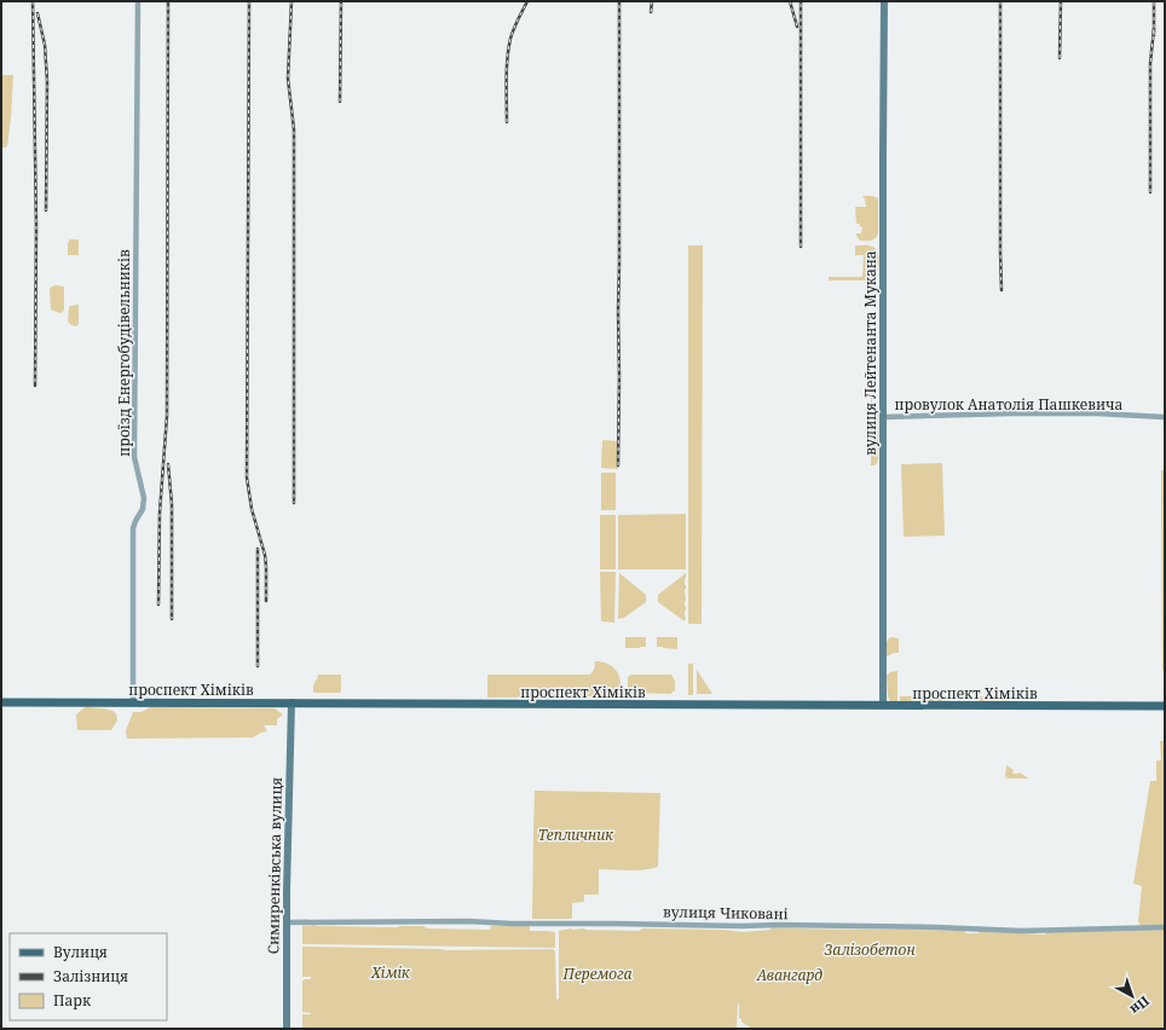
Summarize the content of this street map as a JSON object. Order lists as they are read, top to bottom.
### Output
{
  "streets": {
    "main road": ["вулиця Лейтенанта Мукана", "проспект Хіміків", "Симиренківська вулиця"],
    "street": ["проїзд Енергобудівельників", "провулок Анатолія Пашкевича", "вулиця Чиковані"]
  },
  "crossings": [
    ["проїзд Енергобудівельників", "проспект Хіміків"],
    ["вулиця Лейтенанта Мукана", "провулок Анатолія Пашкевича"],
    ["вулиця Лейтенанта Мукана", "проспект Хіміків"],
    ["проспект Хіміків", "Симиренківська вулиця"],
    ["Симиренківська вулиця", "вулиця Чиковані"]
  ],
  "parks": [
    "Тепличник",
    "Залізобетон",
    "Хімік",
    "Перемога",
    "Авангард"
  ],
  "legend": ["Вулиця", "Залізниця", "Парк"],
  "north": "bottom right"
}
